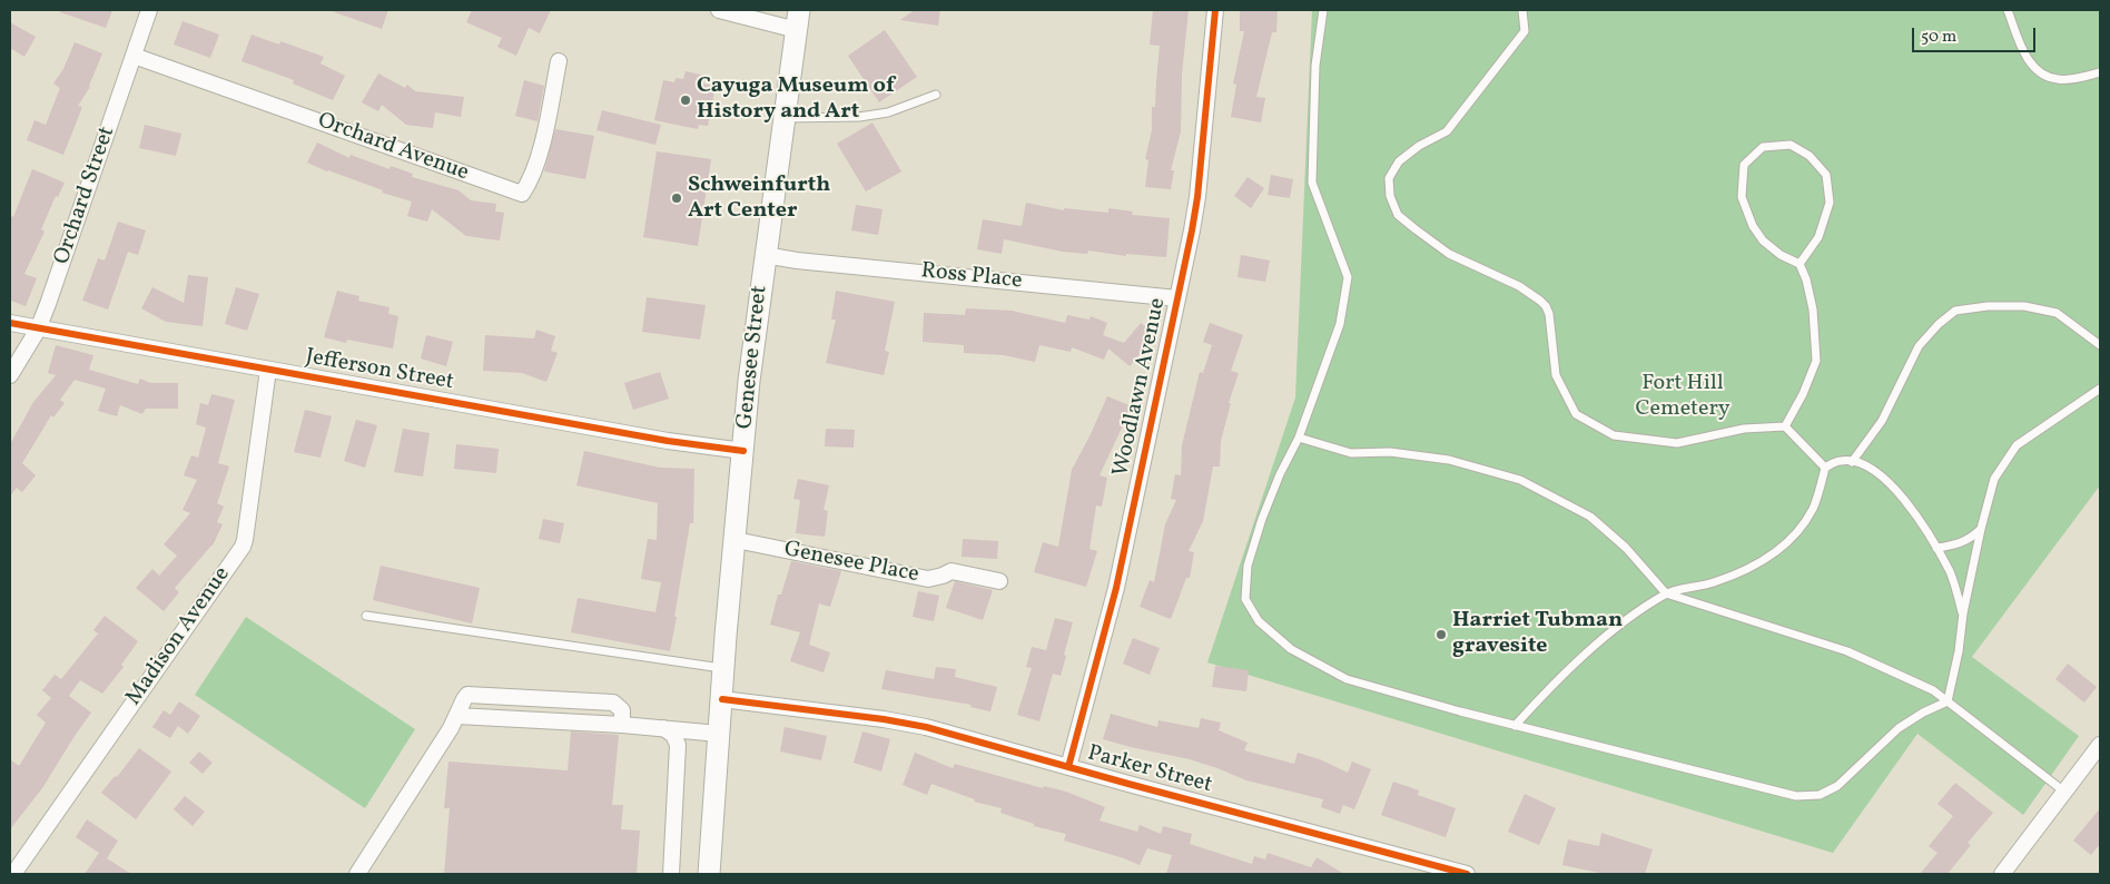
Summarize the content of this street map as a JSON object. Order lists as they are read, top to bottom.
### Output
{
  "streets": {
    "main road": ["Genesee Street"],
    "street": [
      "Orchard Avenue",
      "Orchard Street",
      "Ross Place",
      "Jefferson Street",
      "Woodlawn Avenue",
      "Genesee Place",
      "Madison Avenue",
      "Parker Street"
    ]
  },
  "crossings": [
    ["Orchard Avenue", "Orchard Street"],
    ["Orchard Street", "Jefferson Street"],
    ["Ross Place", "Genesee Street"],
    ["Ross Place", "Woodlawn Avenue"],
    ["Genesee Street", "Jefferson Street"],
    ["Genesee Street", "Genesee Place"],
    ["Genesee Street", "Parker Street"],
    ["Jefferson Street", "Madison Avenue"],
    ["Woodlawn Avenue", "Parker Street"]
  ],
  "parks": ["Fort Hill Cemetery"],
  "places": ["Cayuga Museum of History and Art", "Schweinfurth Art Center", "Harriet Tubman gravesite"],
  "scale_bar": "50 m"
}
